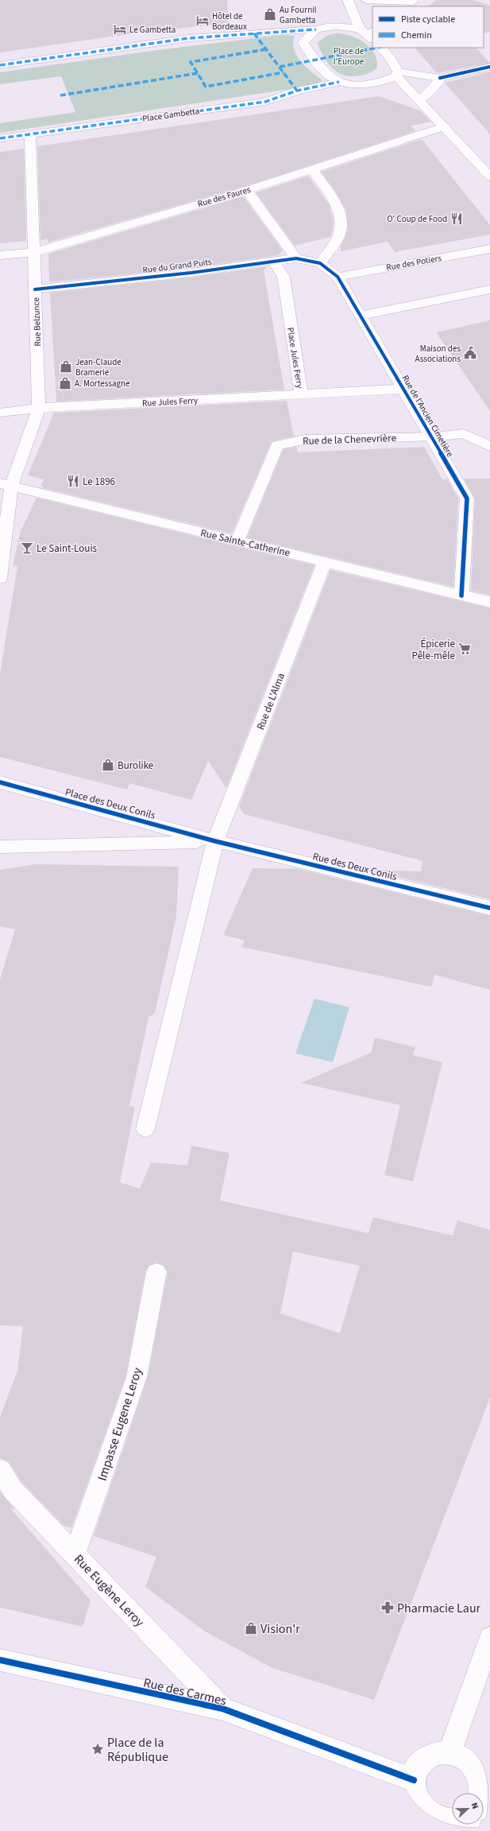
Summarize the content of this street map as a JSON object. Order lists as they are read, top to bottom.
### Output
{
  "streets": {
    "street": [
      "Place Gambetta",
      "Rue des Faures",
      "Rue des Potiers",
      "Rue du Grand Puits",
      "Rue Belzunce",
      "Place Jules Ferry",
      "Rue Jules Ferry",
      "Rue de l'Ancien Cimetière",
      "Rue de la Chenevrière",
      "Rue Sainte-Catherine",
      "Rue de L'Alma",
      "Place des Deux Conils",
      "Rue des Deux Conils",
      "Impasse Eugene Leroy",
      "Rue Eugène Leroy",
      "Rue des Carmes"
    ]
  },
  "crossings": [
    ["Place Gambetta", "Rue Belzunce"],
    ["Rue des Faures", "Rue Belzunce"],
    ["Rue des Potiers", "Rue de l'Ancien Cimetière"],
    ["Rue du Grand Puits", "Rue Belzunce"],
    ["Rue du Grand Puits", "Place Jules Ferry"],
    ["Rue du Grand Puits", "Rue de l'Ancien Cimetière"],
    ["Rue Belzunce", "Rue Jules Ferry"],
    ["Rue Belzunce", "Rue Sainte-Catherine"],
    ["Place Jules Ferry", "Rue Jules Ferry"],
    ["Place Jules Ferry", "Rue de l'Ancien Cimetière"],
    ["Rue de l'Ancien Cimetière", "Rue de la Chenevrière"],
    ["Rue de l'Ancien Cimetière", "Rue Sainte-Catherine"],
    ["Rue de la Chenevrière", "Rue Sainte-Catherine"],
    ["Rue Sainte-Catherine", "Rue de L'Alma"],
    ["Rue de L'Alma", "Place des Deux Conils"],
    ["Rue de L'Alma", "Rue des Deux Conils"],
    ["Place des Deux Conils", "Rue des Deux Conils"],
    ["Impasse Eugene Leroy", "Rue Eugène Leroy"],
    ["Rue Eugène Leroy", "Rue des Carmes"]
  ],
  "parks": ["Place de l'Europe"],
  "places": {
    "shop": [
      "Au Fournil Gambetta",
      "Jean-Claude Bramerie",
      "A. Mortessagne",
      "Burolike",
      "Vision'r"
    ],
    "hotel": ["Hôtel de Bordeaux", "Le Gambetta"],
    "restaurant": ["O' Coup de Food", "Le 1896"],
    "public building": ["Maison des Associations"],
    "bar": ["Le Saint-Louis"],
    "supermarket": ["Épicerie Pêle-mêle"],
    "pharmacy": ["Pharmacie Laur"],
    "place": ["Place de la République"]
  },
  "legend": ["Piste cyclable", "Chemin"],
  "north": "right"
}
